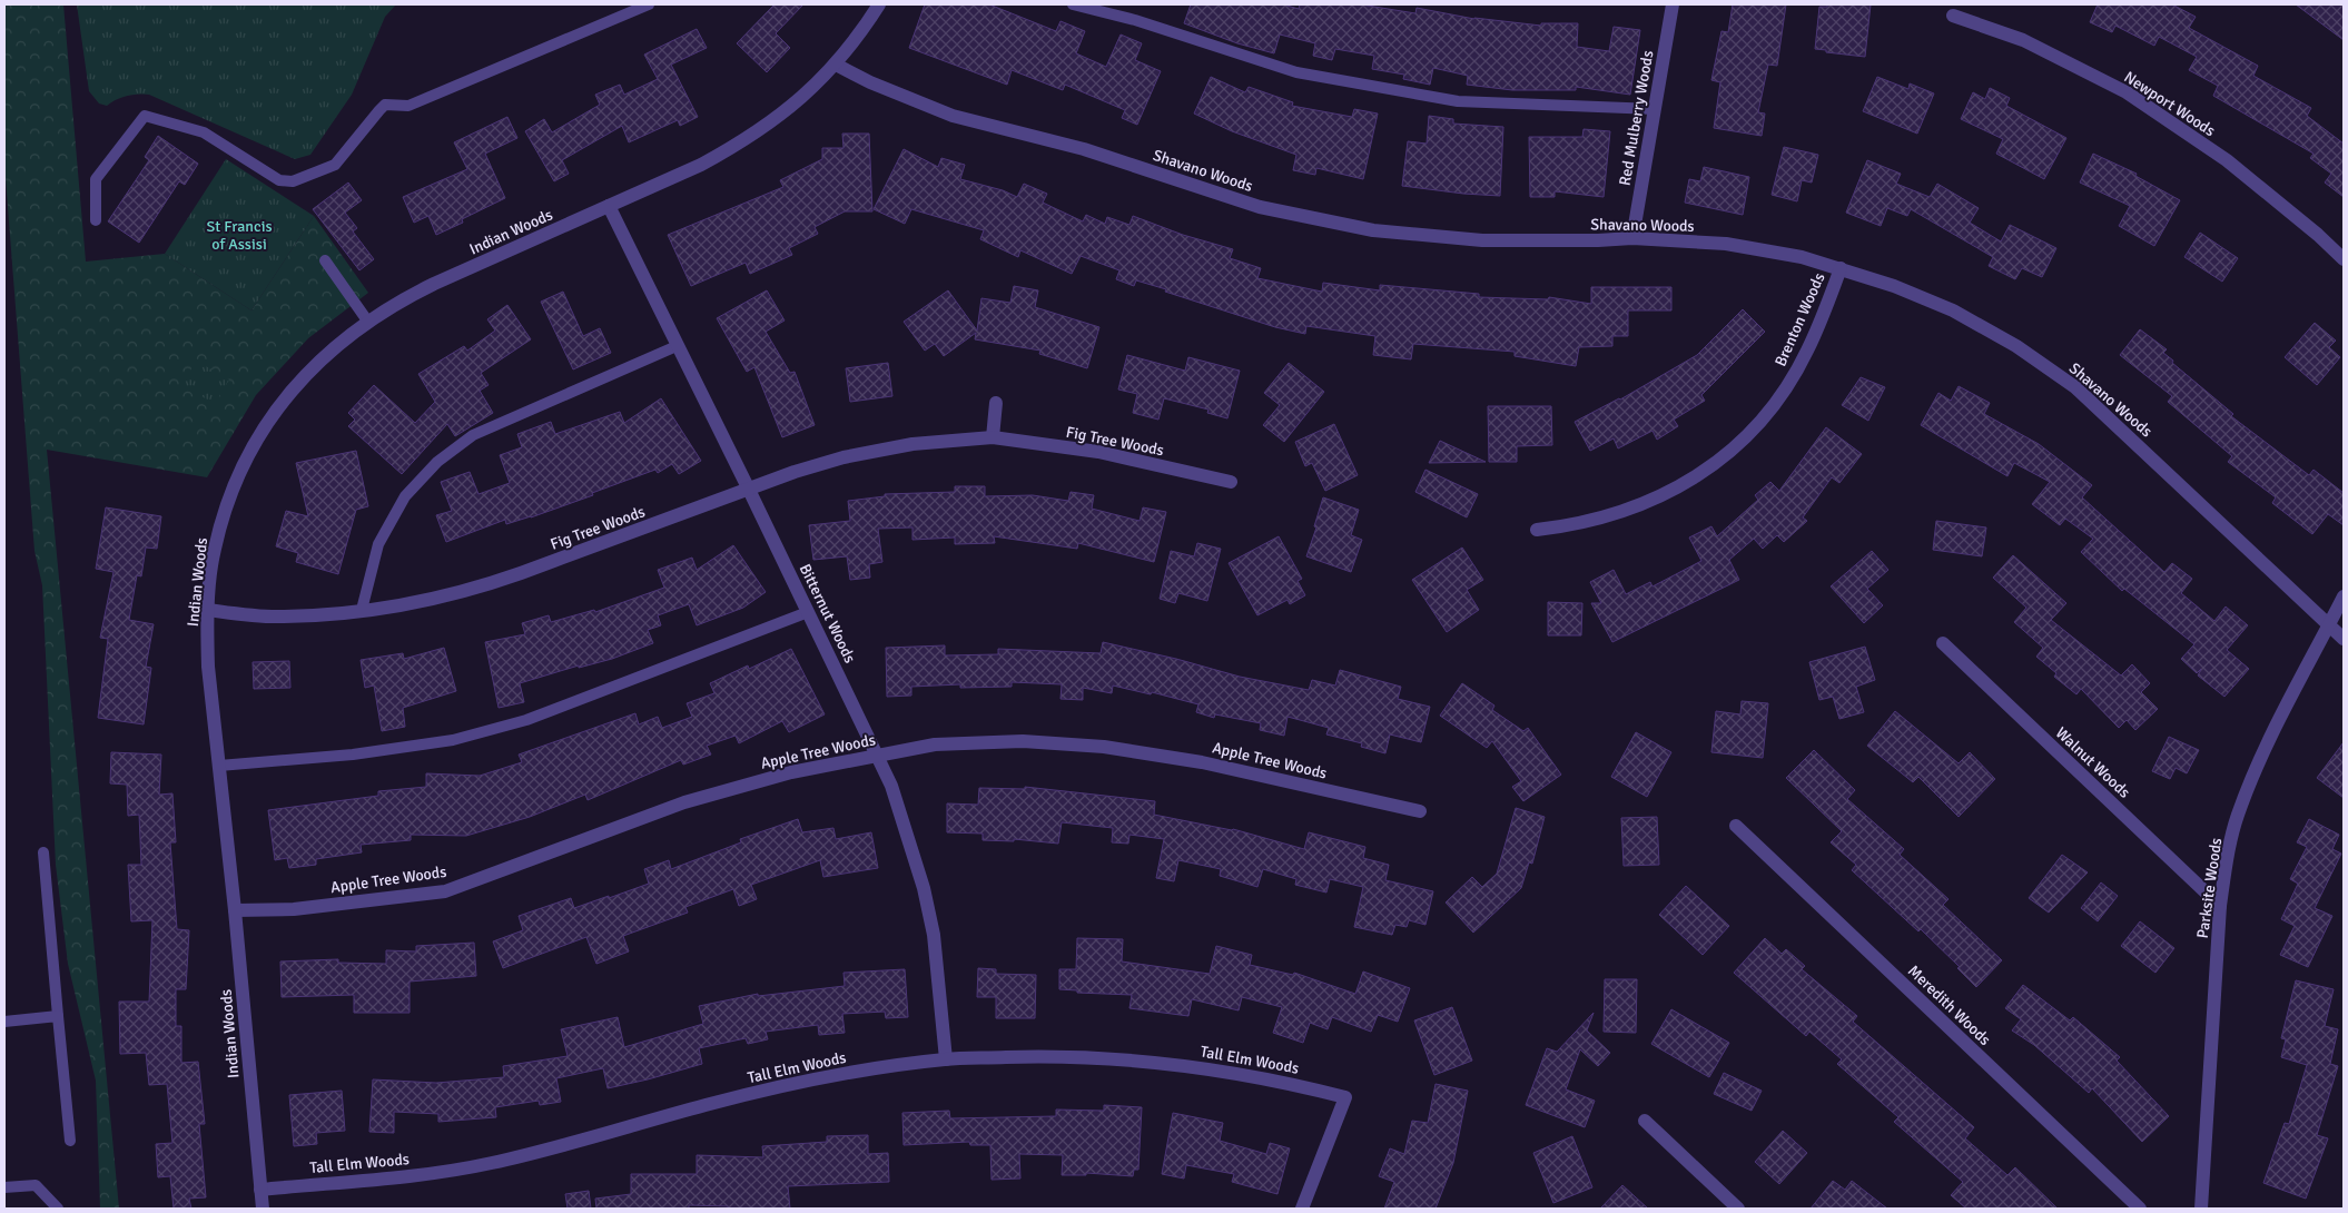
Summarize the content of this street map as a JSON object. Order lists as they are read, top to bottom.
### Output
{
  "streets": {
    "street": [
      "Newport Woods",
      "Red Mulberry Woods",
      "Shavano Woods",
      "Indian Woods",
      "Brenton Woods",
      "Fig Tree Woods",
      "Bitternut Woods",
      "Apple Tree Woods",
      "Walnut Woods",
      "Parksite Woods",
      "Meredith Woods",
      "Tall Elm Woods"
    ]
  },
  "crossings": [
    ["Red Mulberry Woods", "Shavano Woods"],
    ["Shavano Woods", "Indian Woods"],
    ["Shavano Woods", "Brenton Woods"],
    ["Shavano Woods", "Parksite Woods"],
    ["Indian Woods", "Fig Tree Woods"],
    ["Indian Woods", "Bitternut Woods"],
    ["Indian Woods", "Apple Tree Woods"],
    ["Indian Woods", "Tall Elm Woods"],
    ["Fig Tree Woods", "Bitternut Woods"],
    ["Bitternut Woods", "Apple Tree Woods"],
    ["Bitternut Woods", "Tall Elm Woods"],
    ["Walnut Woods", "Parksite Woods"]
  ],
  "parks": ["St Francis of Assisi"]
}
